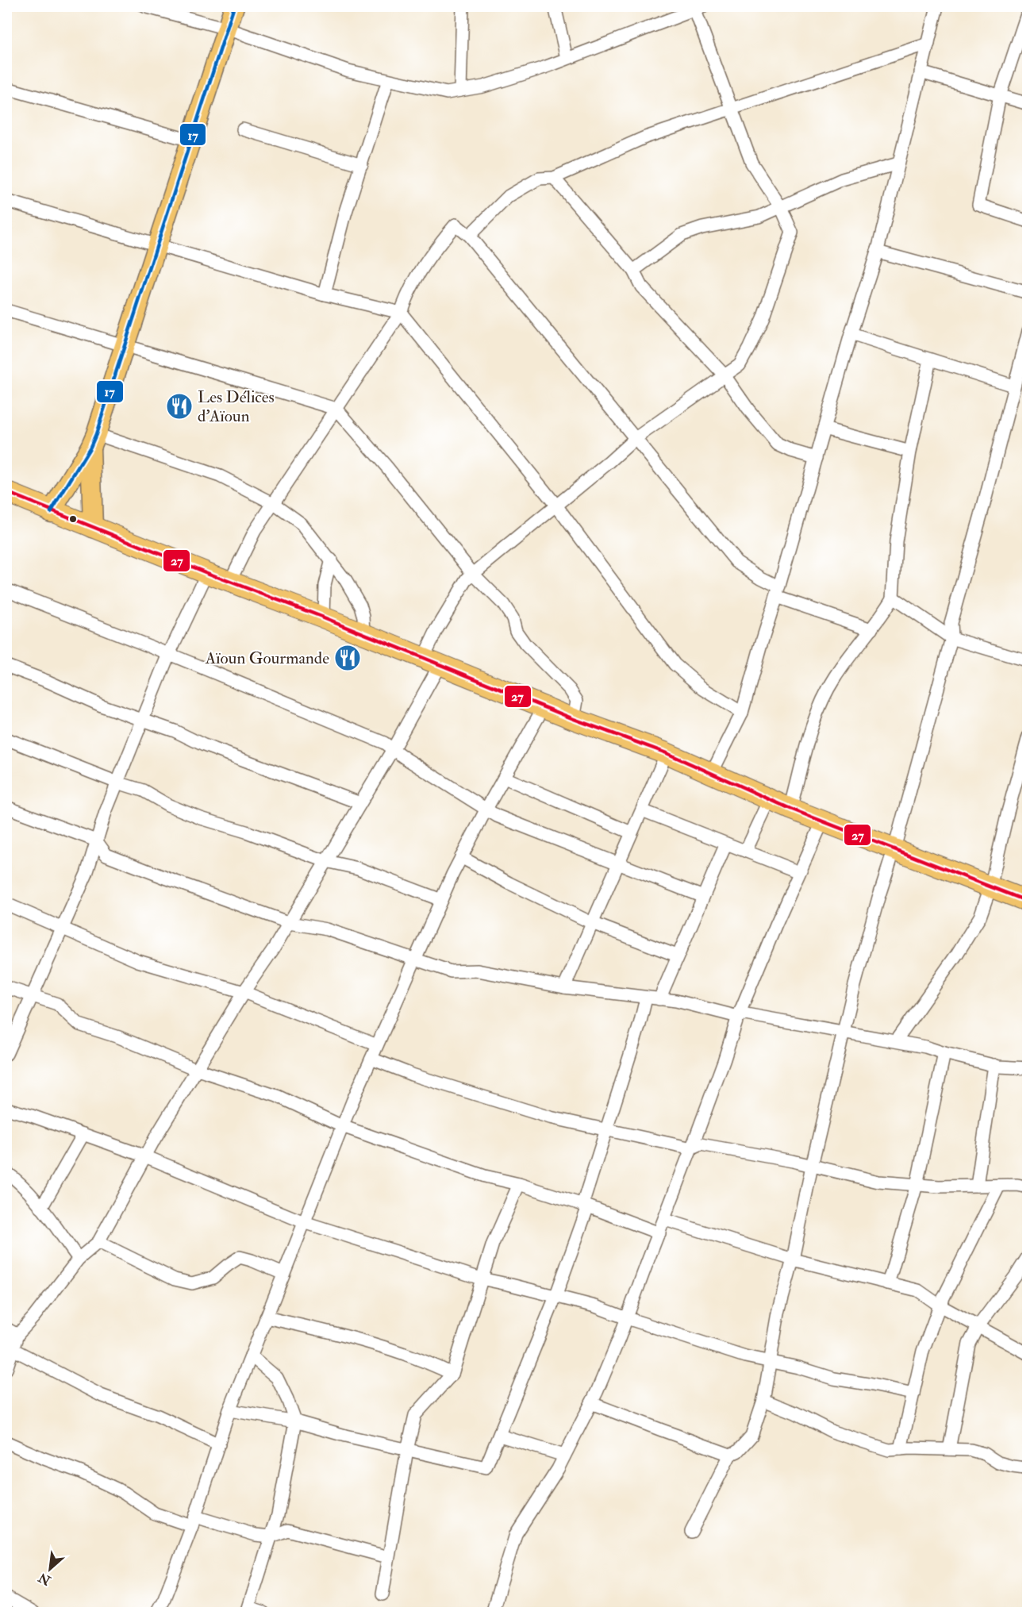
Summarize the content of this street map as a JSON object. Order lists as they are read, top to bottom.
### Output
{
  "places": {
    "restaurant": ["Les Délices d'Aïoun", "Aïoun Gourmande"]
  },
  "lines": ["transit line 17", "transit line 27"],
  "north": "bottom left"
}
